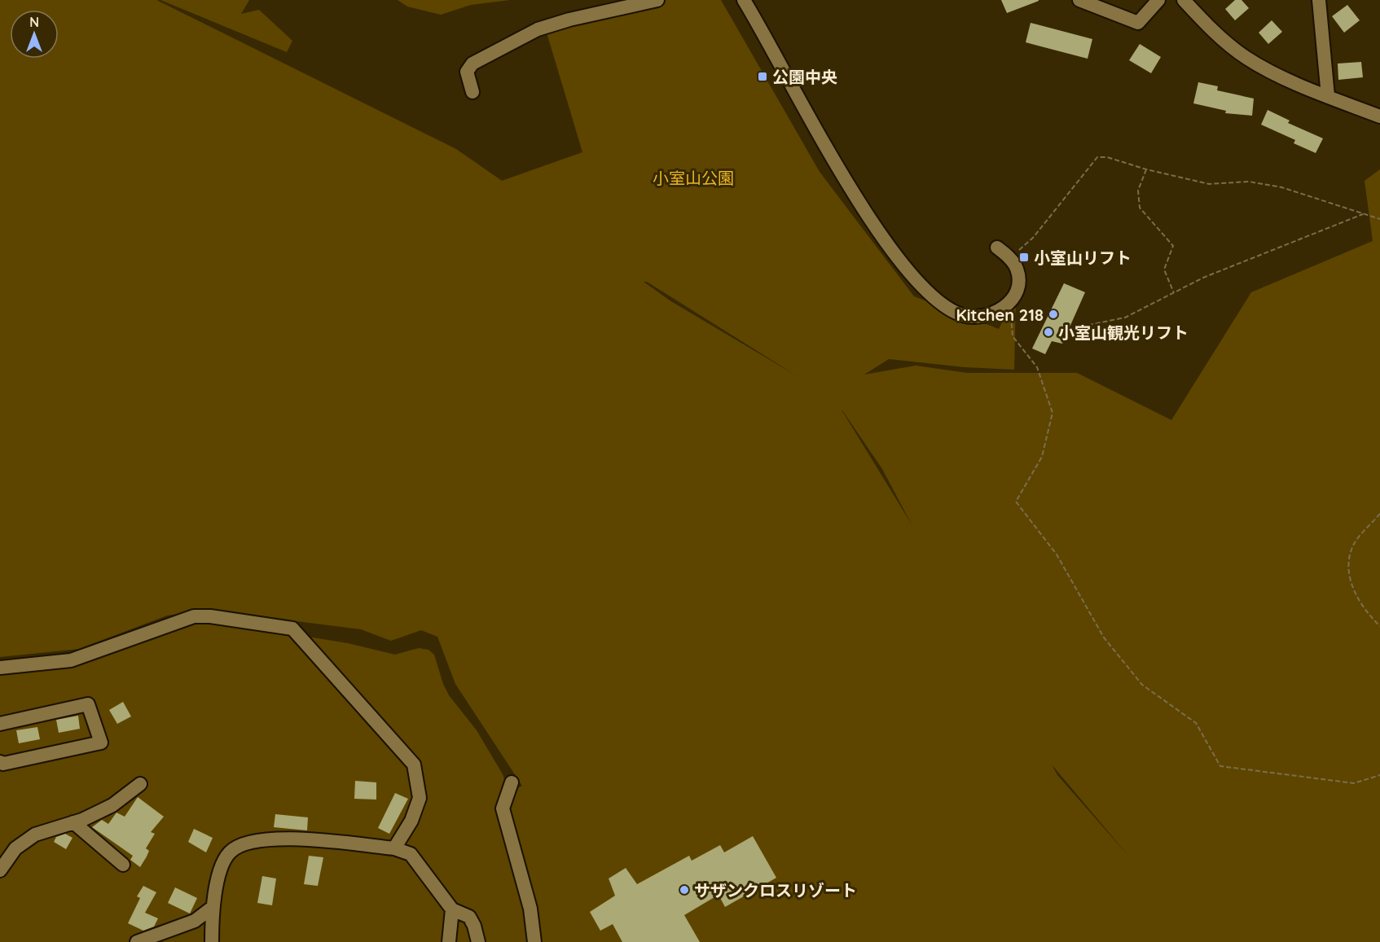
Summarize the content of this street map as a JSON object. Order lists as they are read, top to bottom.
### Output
{
  "parks": ["小室山公園"],
  "places": {
    "transit": ["公園中央", "小室山リフト"],
    "other": ["Kitchen 218", "小室山観光リフト", "サザンクロスリゾート"]
  },
  "north": "top"
}
